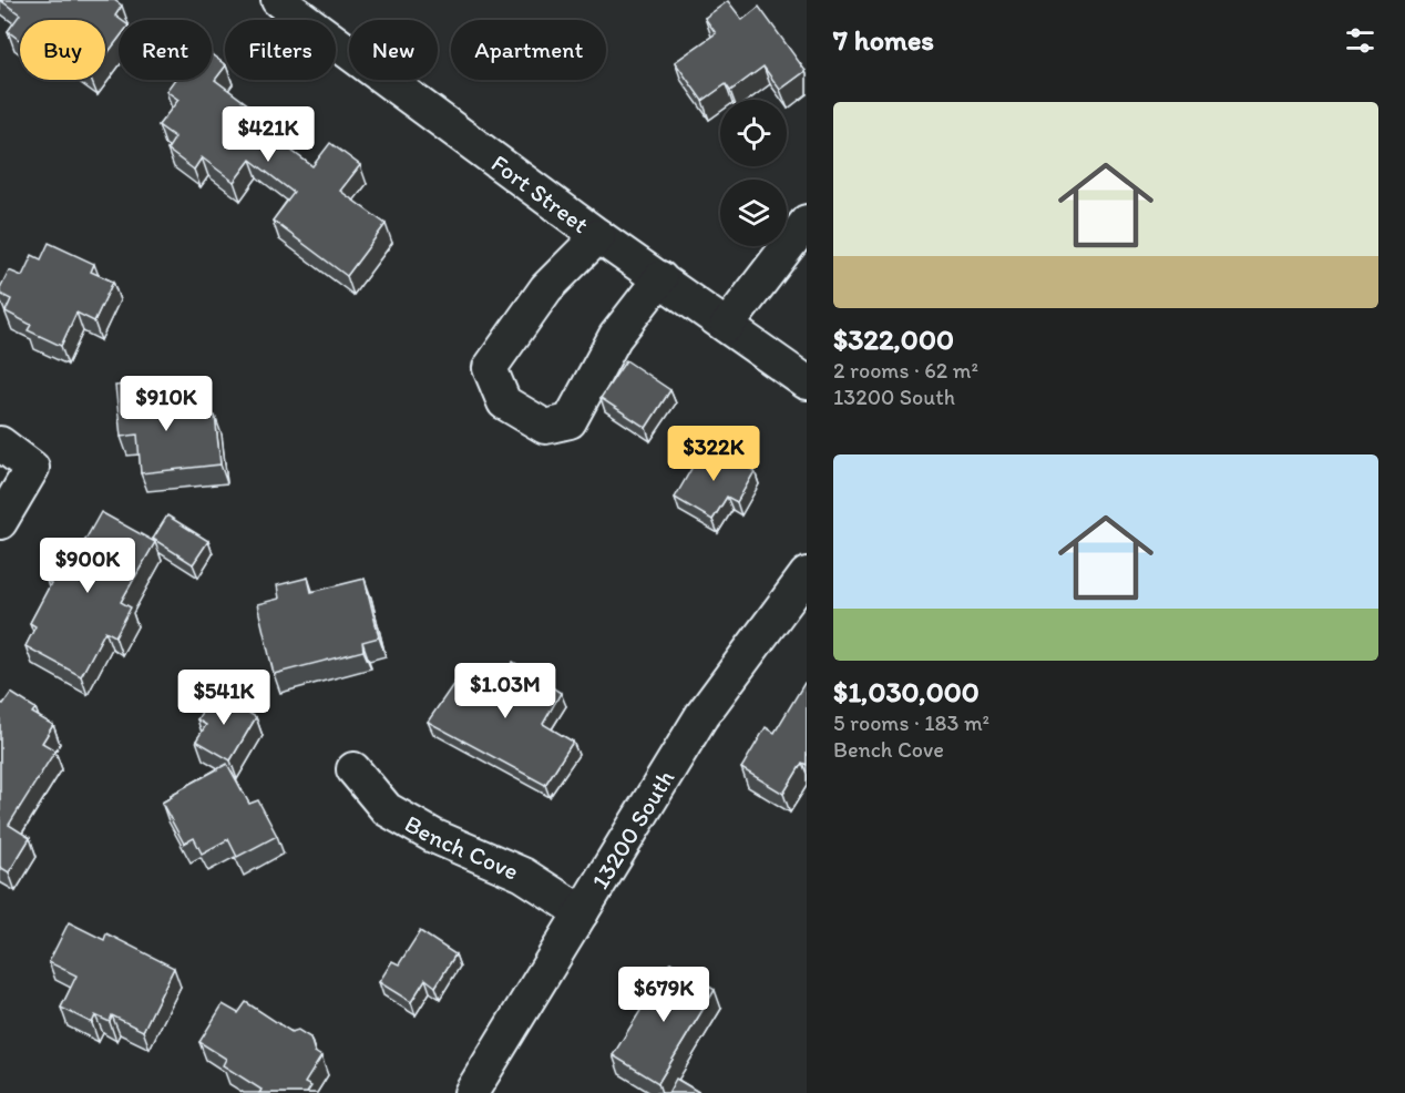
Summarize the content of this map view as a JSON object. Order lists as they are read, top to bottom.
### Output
{
  "streets": {
    "street": ["Fort Street", "13200 South", "Bench Cove"]
  },
  "crossings": [
    ["13200 South", "Bench Cove"]
  ],
  "page": {
    "heading": "7 homes",
    "chip": [
      "Buy",
      "Rent",
      "Filters",
      "New",
      "Apartment"
    ],
    "list": [
      {
        "name": "$322,000",
        "note": "2 rooms · 62 m² · 13200 South"
      },
      {
        "name": "$1,030,000",
        "note": "5 rooms · 183 m² · Bench Cove"
      }
    ],
    "price": [
      "$421K",
      "$910K",
      "$322K",
      "$900K",
      "$1.03M",
      "$541K",
      "$679K"
    ]
  }
}
